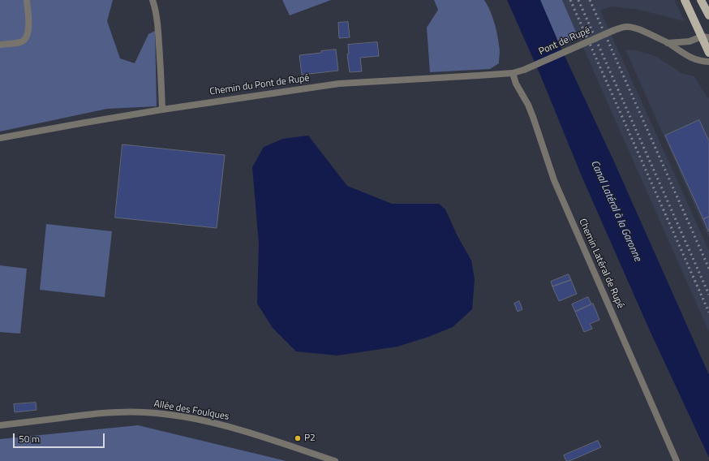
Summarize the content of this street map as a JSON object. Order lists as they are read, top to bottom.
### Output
{
  "streets": {
    "street": [
      "Pont de Rupé",
      "Chemin du Pont de Rupé",
      "Chemin Latéral de Rupé",
      "Allée des Foulques"
    ]
  },
  "crossings": [
    ["Pont de Rupé", "Chemin du Pont de Rupé"],
    ["Chemin du Pont de Rupé", "Chemin Latéral de Rupé"]
  ],
  "water": ["Canal Latéral à la Garonne"],
  "places": ["P2"],
  "scale_bar": "50 m"
}
